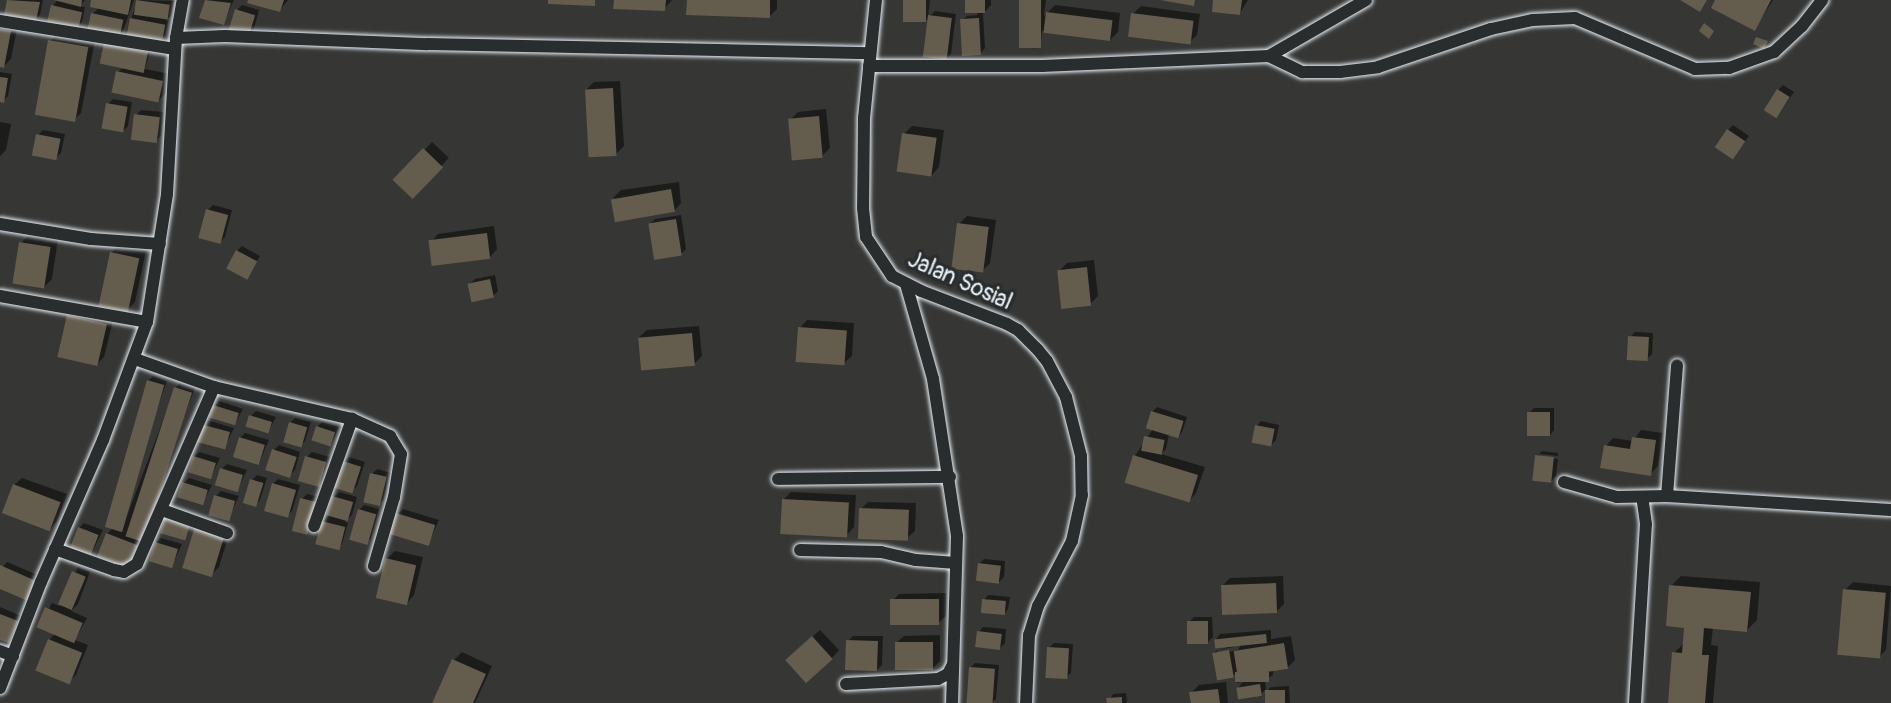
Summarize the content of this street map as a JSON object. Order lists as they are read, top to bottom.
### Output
{
  "streets": {
    "street": ["Jalan Sosial"]
  }
}
